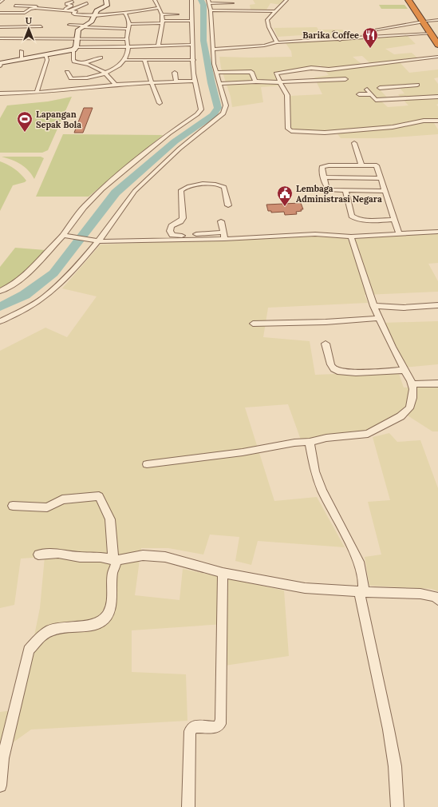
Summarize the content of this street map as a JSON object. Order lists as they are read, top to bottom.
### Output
{
  "places": {
    "restaurant": ["Barika Coffee"],
    "sports": ["Lapangan Sepak Bola"],
    "public building": ["Lembaga Administrasi Negara"]
  },
  "north": "top"
}
